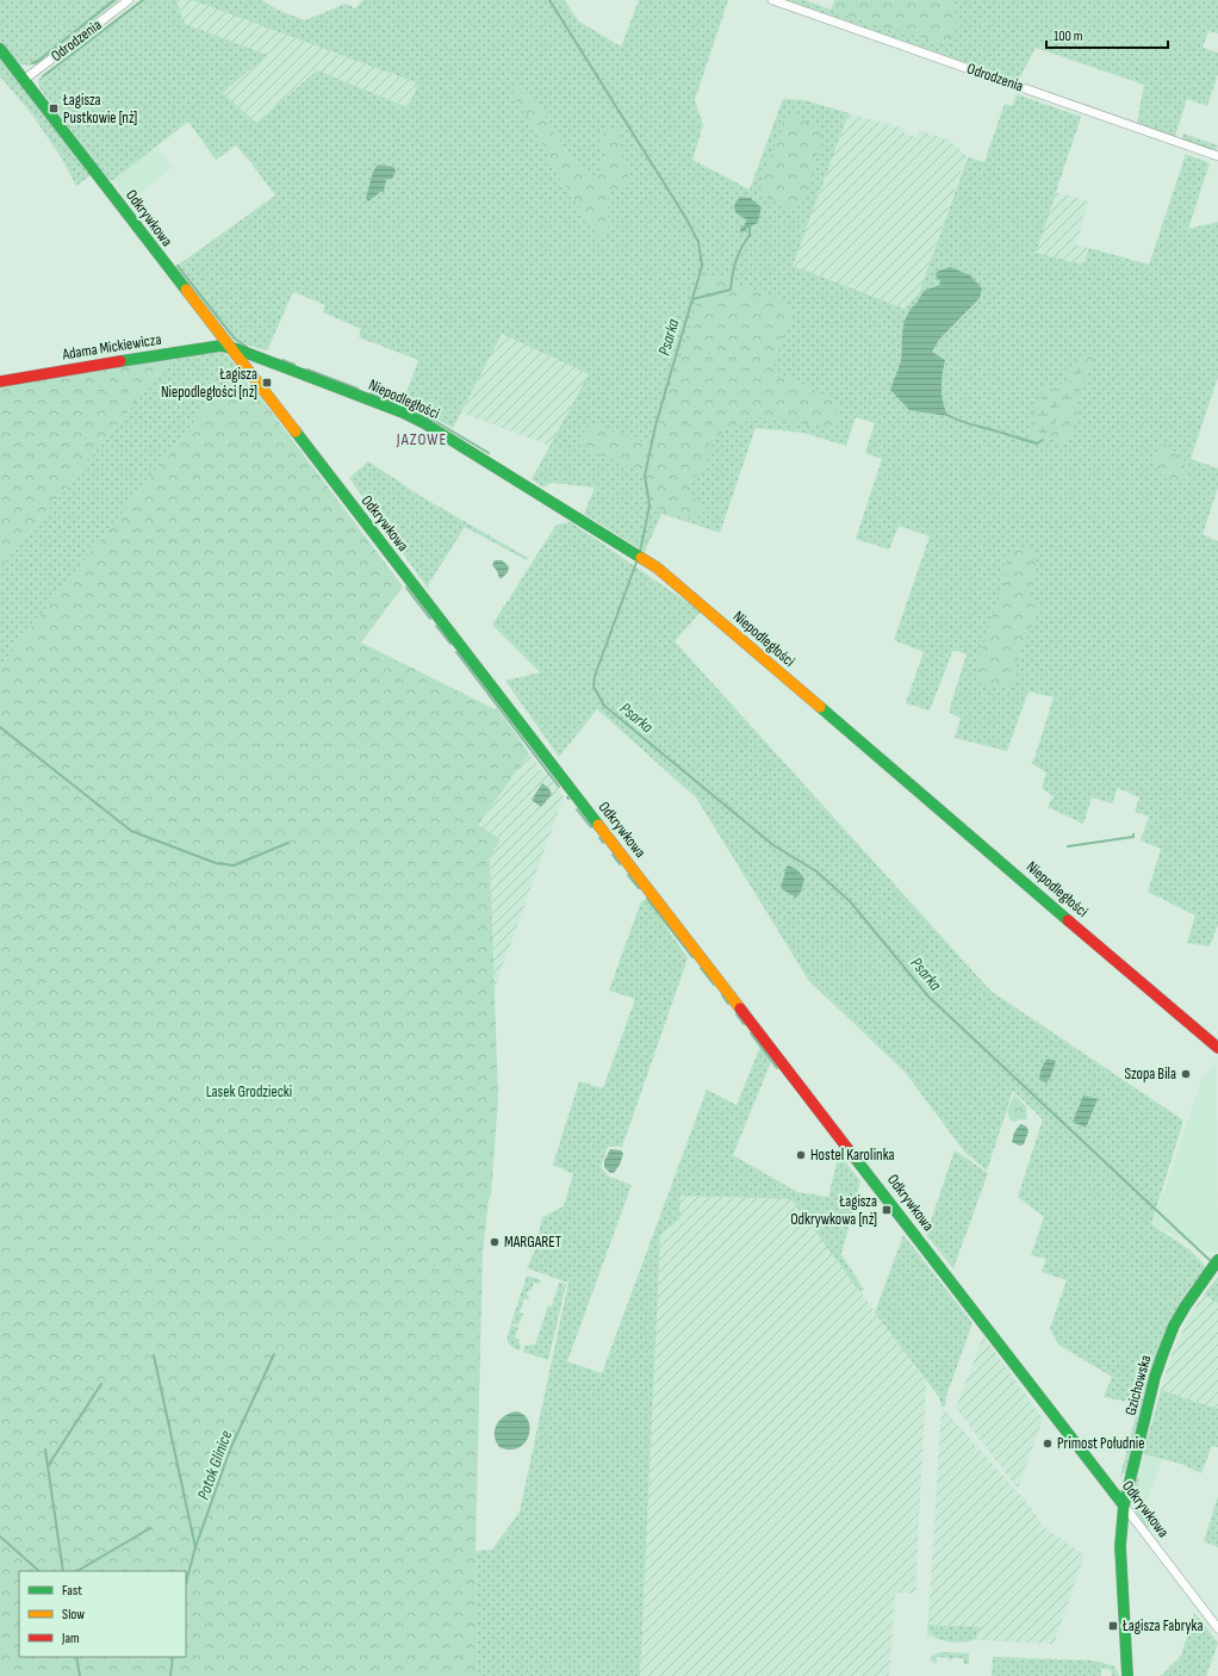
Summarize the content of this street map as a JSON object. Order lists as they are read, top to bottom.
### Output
{
  "streets": {
    "street": [
      "Odrodzenia",
      "Odkrywkowa",
      "Adama Mickiewicza",
      "Niepodległości",
      "Gzichowska"
    ]
  },
  "crossings": [
    ["Odrodzenia", "Odkrywkowa"],
    ["Odkrywkowa", "Adama Mickiewicza"],
    ["Odkrywkowa", "Niepodległości"],
    ["Odkrywkowa", "Gzichowska"],
    ["Adama Mickiewicza", "Niepodległości"]
  ],
  "districts": ["JAZOWE"],
  "water": ["Psarka", "Potok Glinice"],
  "parks": ["Lasek Grodziecki"],
  "places": {
    "transit": [
      "Łagisza Pustkowie [nż]",
      "Łagisza Niepodległości [nż]",
      "Łagisza Odkrywkowa [nż]",
      "Łagisza Fabryka"
    ],
    "other": [
      "Szopa Bila",
      "Hostel Karolinka",
      "MARGARET",
      "Primost Południe"
    ]
  },
  "legend": ["Fast", "Slow", "Jam"],
  "scale_bar": "100 m"
}
